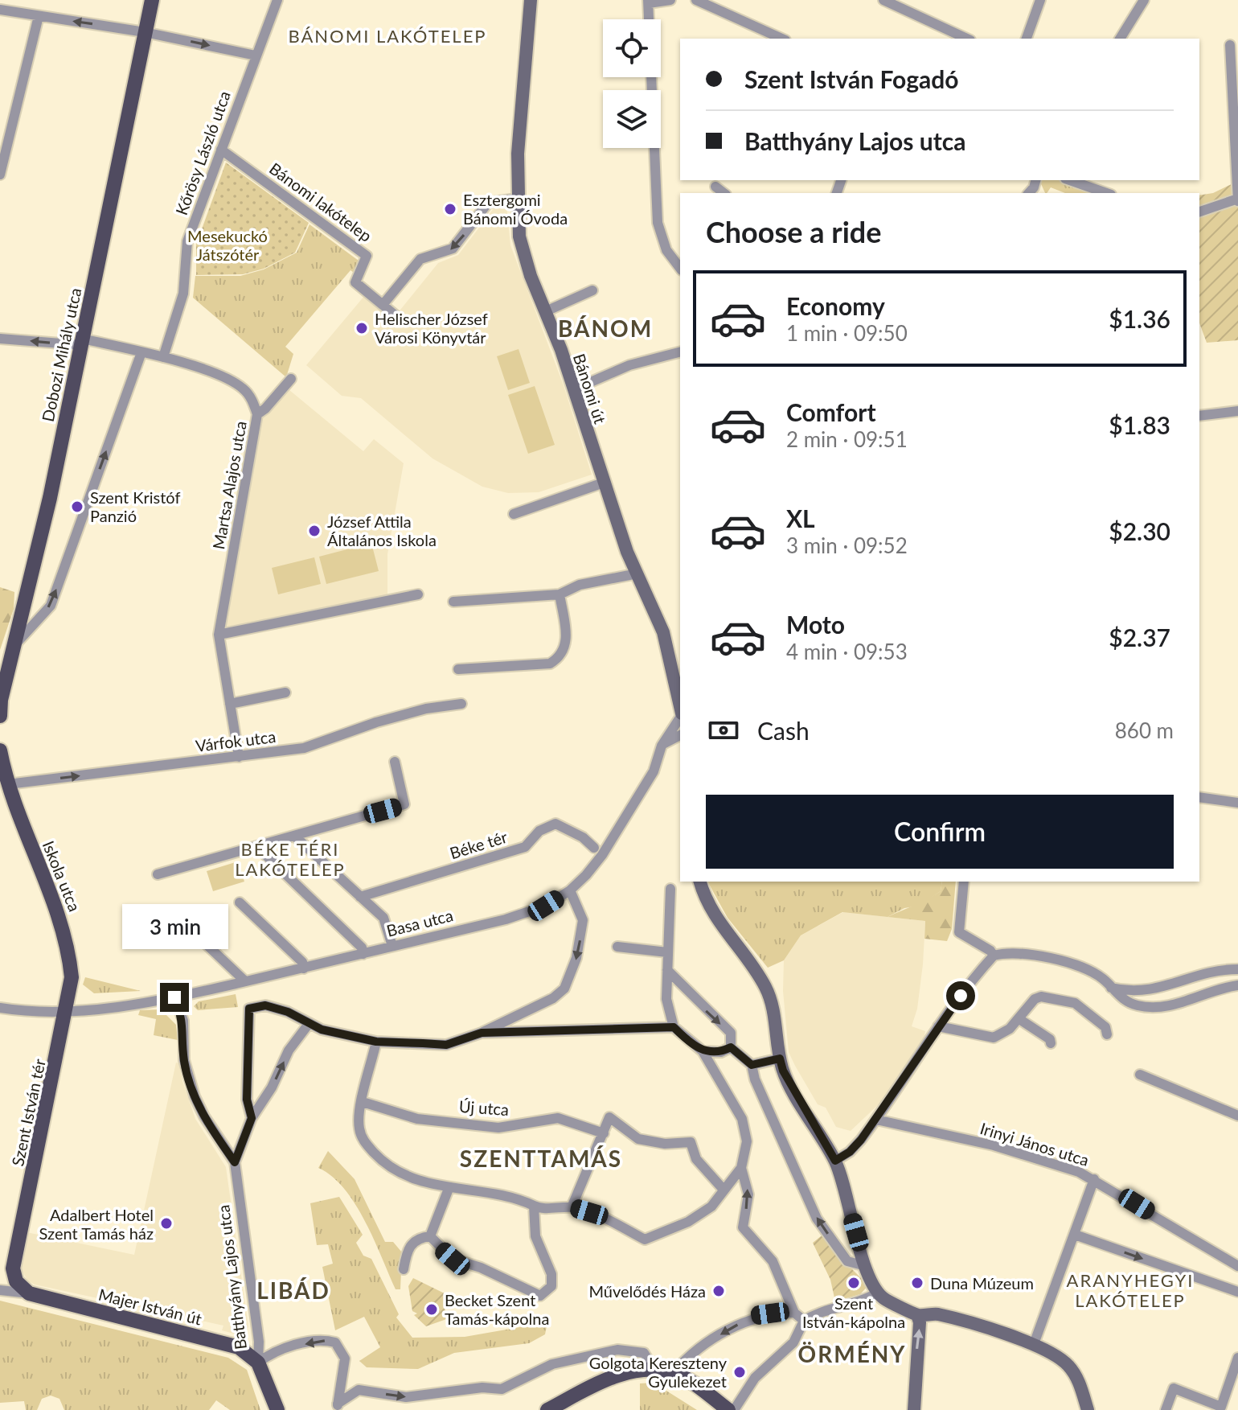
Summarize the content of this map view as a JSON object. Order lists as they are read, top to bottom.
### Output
{
  "streets": {
    "main road": [
      "Dobozi Mihály utca",
      "Bánomi út",
      "Iskola utca",
      "Szent István tér",
      "Batthyány Lajos utca",
      "Majer István út"
    ],
    "street": [
      "Kőrösy László utca",
      "Bánomi lakótelep",
      "Martsa Alajos utca",
      "Várfok utca",
      "Béke tér",
      "Basa utca",
      "Új utca",
      "Irinyi János utca"
    ]
  },
  "crossings": [
    ["Kőrösy László utca", "Bánomi lakótelep"],
    ["Kőrösy László utca", "Martsa Alajos utca"],
    ["Dobozi Mihály utca", "Martsa Alajos utca"],
    ["Martsa Alajos utca", "Várfok utca"],
    ["Várfok utca", "Iskola utca"],
    ["Iskola utca", "Szent István tér"],
    ["Basa utca", "Szent István tér"],
    ["Basa utca", "Batthyány Lajos utca"],
    ["Szent István tér", "Majer István út"],
    ["Batthyány Lajos utca", "Majer István út"]
  ],
  "one_way": ["Várfok utca"],
  "districts": [
    "BÁNOMI LAKÓTELEP",
    "BÁNOM",
    "BÉKE TÉRI LAKÓTELEP",
    "SZENTTAMÁS",
    "ARANYHEGYI LAKÓTELEP",
    "LIBÁD",
    "ÖRMÉNY"
  ],
  "parks": ["Mesekuckó Játszótér"],
  "places": [
    "Esztergomi Bánomi Óvoda",
    "Helischer József Városi Könyvtár",
    "Szent Kristóf Panzió",
    "József Attila Általános Iskola",
    "Adalbert Hotel Szent Tamás ház",
    "Szent István-kápolna",
    "Duna Múzeum",
    "Művelődés Háza",
    "Becket Szent Tamás-kápolna",
    "Golgota Kereszteny Gyulekezet"
  ],
  "page": {
    "banner": ["Szent István Fogadó", "Batthyány Lajos utca"],
    "heading": "Choose a ride",
    "list": [
      {
        "name": "Economy",
        "note": "1 min · 09:50",
        "value": "$1.36"
      },
      {
        "name": "Comfort",
        "note": "2 min · 09:51",
        "value": "$1.83"
      },
      {
        "name": "XL",
        "note": "3 min · 09:52",
        "value": "$2.30"
      },
      {
        "name": "Moto",
        "note": "4 min · 09:53",
        "value": "$2.37"
      }
    ],
    "pay": ["Cash", "860 m"],
    "buttons": "Confirm",
    "bubble": "3 min"
  }
}
